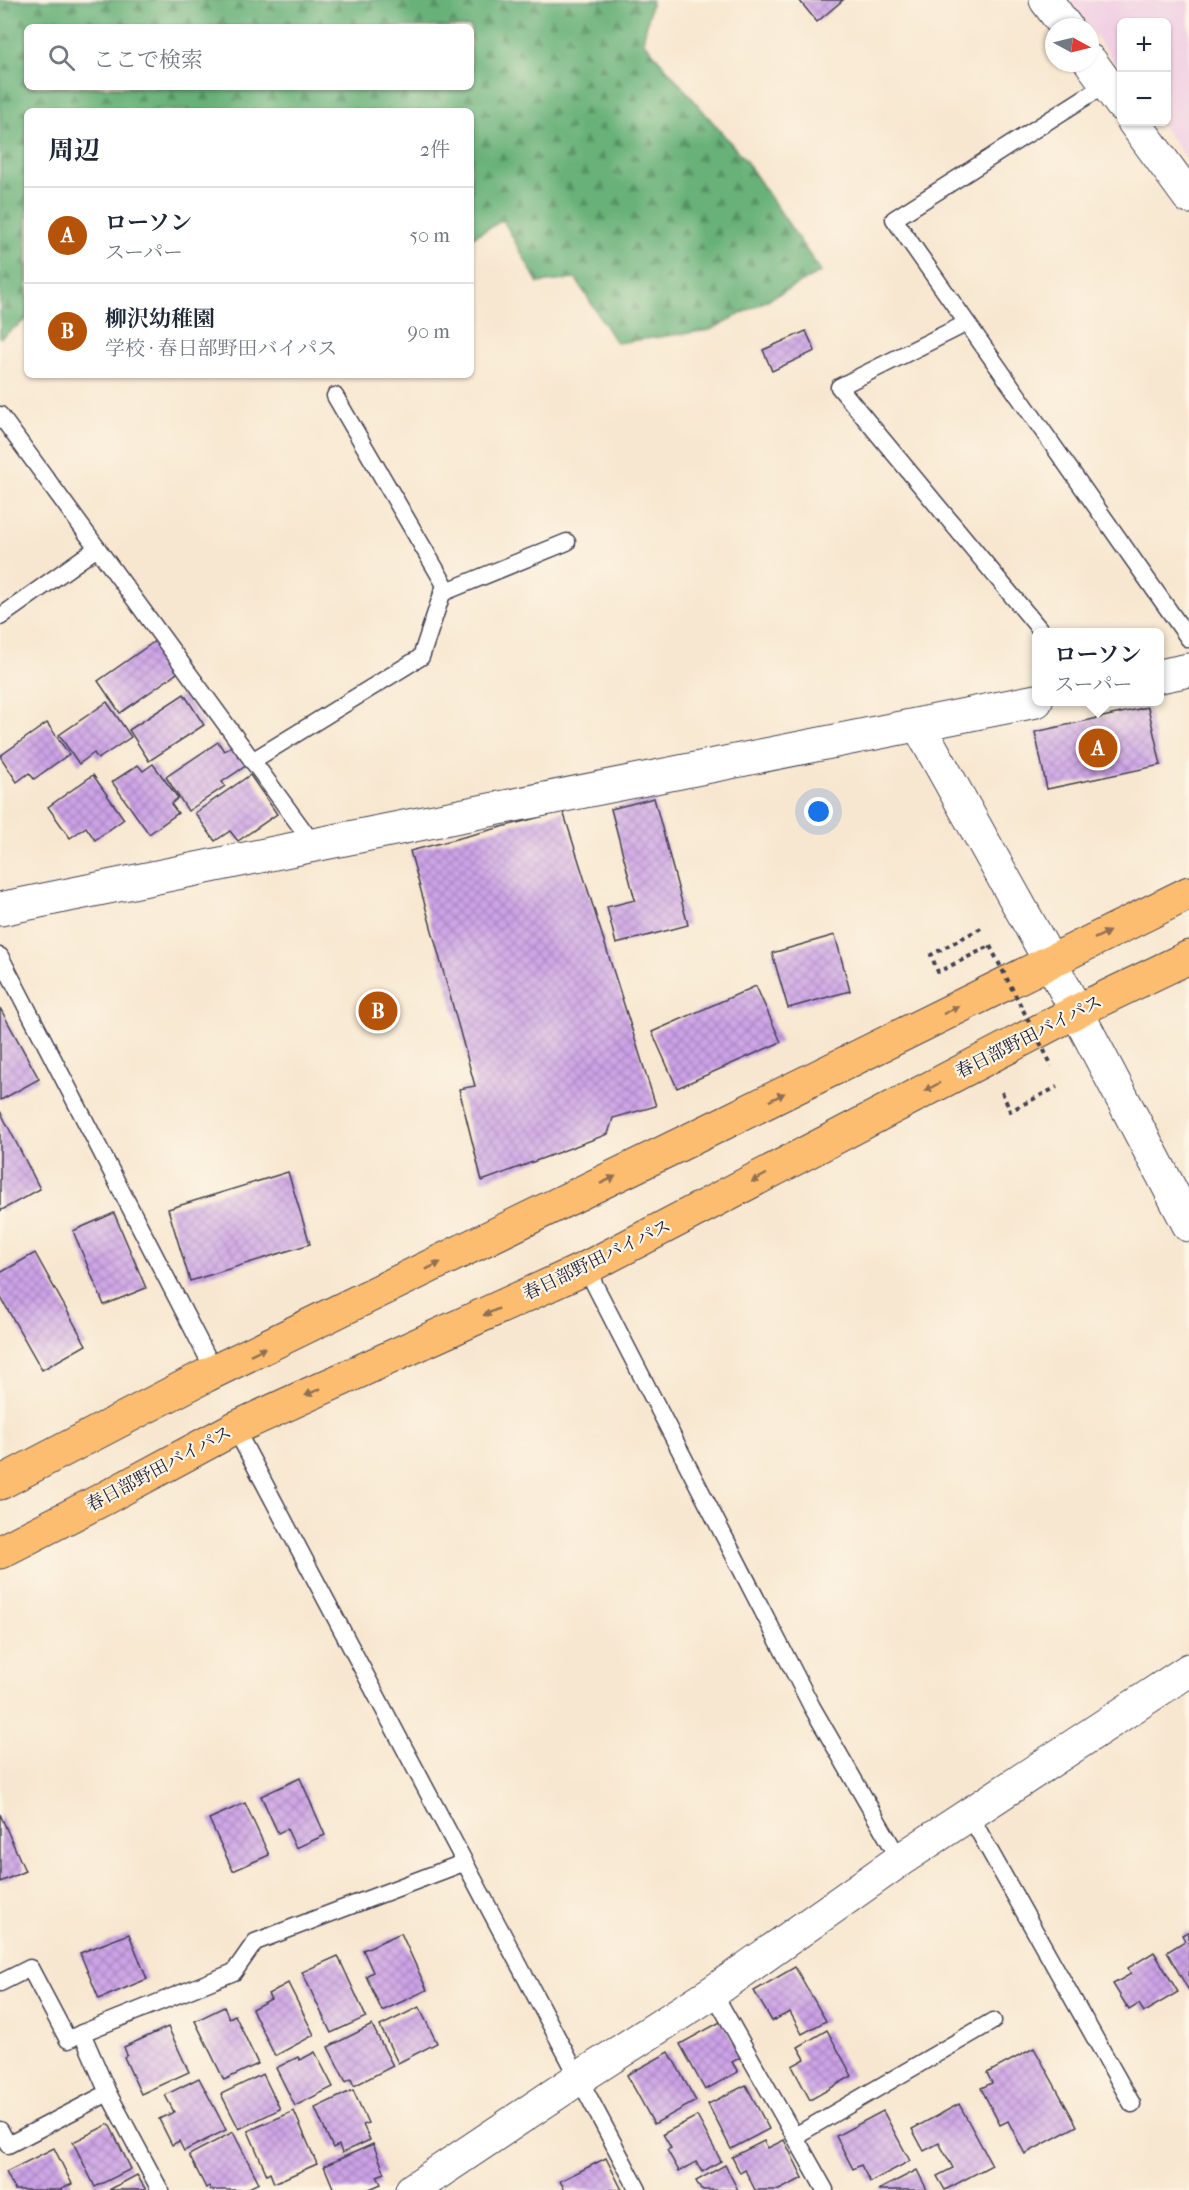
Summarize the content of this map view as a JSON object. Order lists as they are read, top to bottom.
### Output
{
  "streets": {
    "highway": ["春日部野田バイパス"]
  },
  "north": "right",
  "page": {
    "map_buttons": ["+", "−"],
    "search": "ここで検索",
    "heading": ["周辺", "2件"],
    "list": [
      {
        "mark": "A",
        "name": "ローソン",
        "note": "スーパー",
        "value": "50 m"
      },
      {
        "mark": "B",
        "name": "柳沢幼稚園",
        "note": "学校 · 春日部野田バイパス",
        "value": "90 m"
      }
    ],
    "popup": ["ローソン", "スーパー"],
    "pins": ["A", "B"]
  }
}
